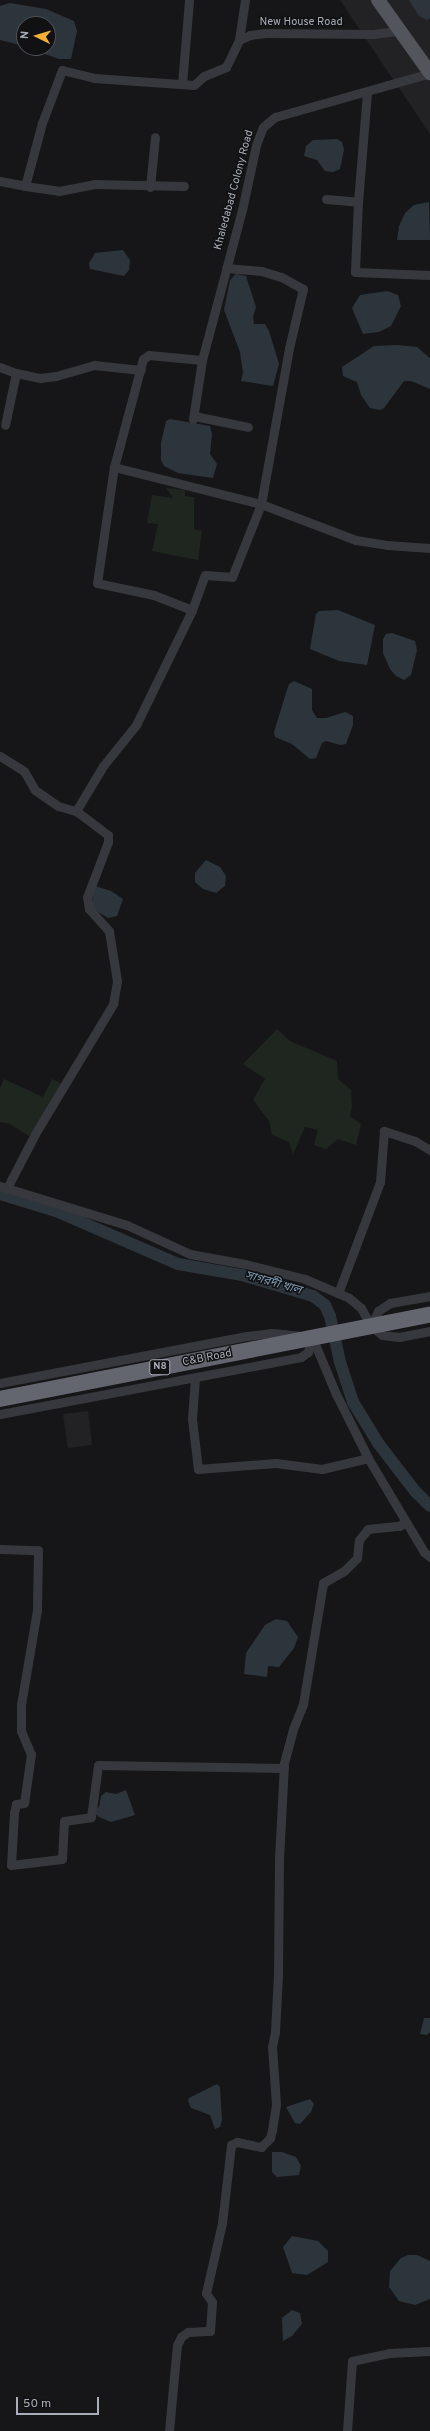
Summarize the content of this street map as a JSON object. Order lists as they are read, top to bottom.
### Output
{
  "streets": {
    "highway": ["C&B Road", "N8"],
    "street": ["New House Road", "Khaledabad Colony Road"]
  },
  "crossings": [
    ["C&B Road", "N8"]
  ],
  "water": ["সাগরদী খাল"],
  "scale_bar": "50 m",
  "north": "left"
}
